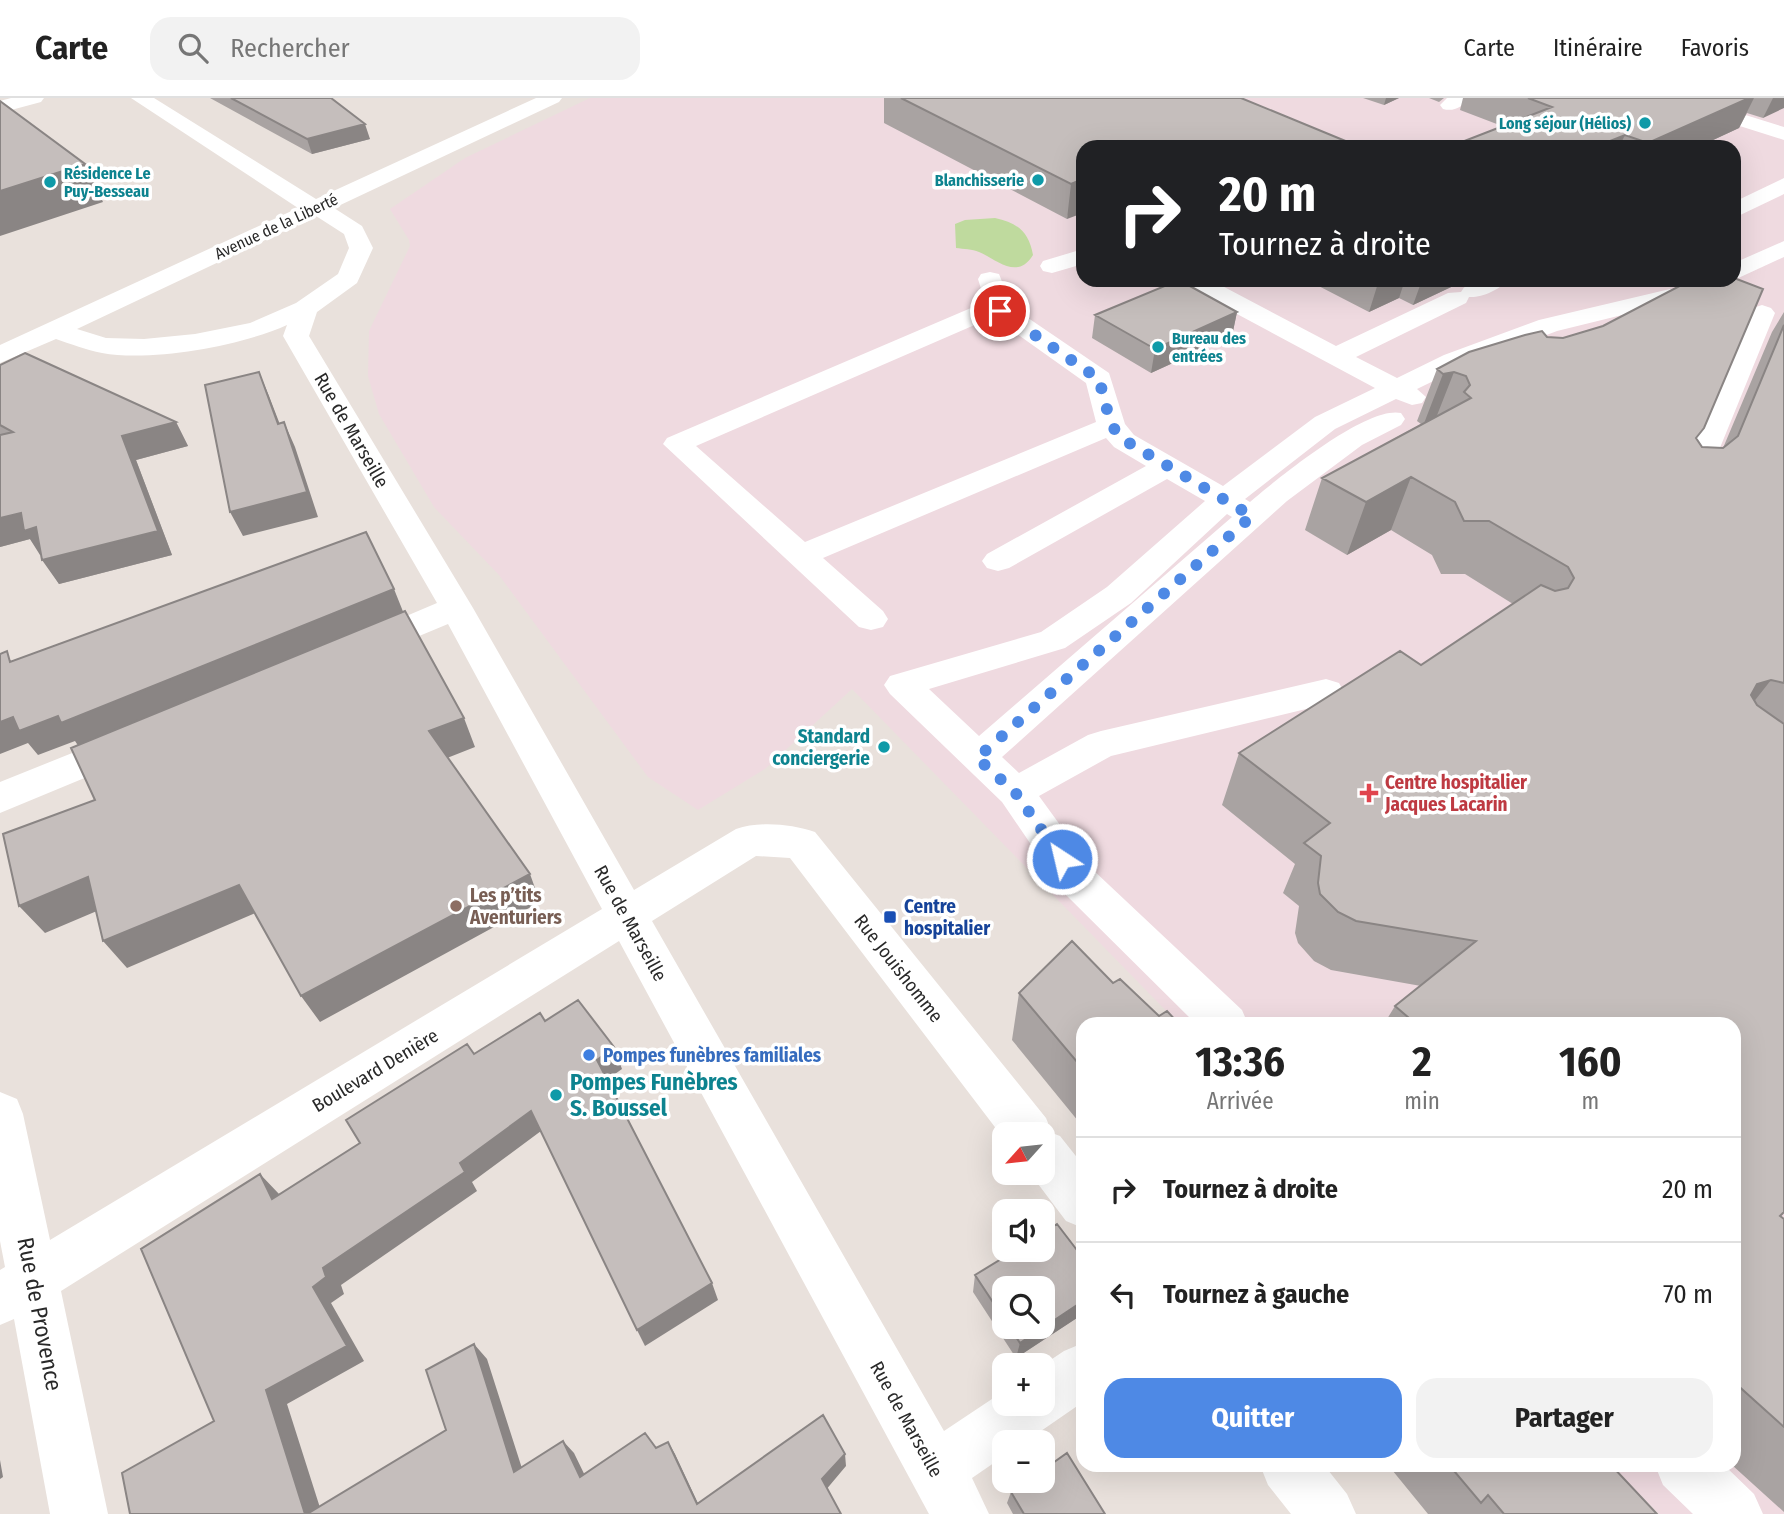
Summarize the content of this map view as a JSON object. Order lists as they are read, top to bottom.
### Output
{
  "streets": {
    "street": [
      "Avenue de la Liberté",
      "Rue de Marseille",
      "Rue Jouishomme",
      "Boulevard Denière",
      "Rue de Provence"
    ]
  },
  "crossings": [
    ["Rue de Marseille", "Boulevard Denière"],
    ["Rue Jouishomme", "Boulevard Denière"],
    ["Boulevard Denière", "Rue de Provence"]
  ],
  "places": {
    "other": [
      "Long séjour (Hélios)",
      "Blanchisserie",
      "Résidence Le Puy-Besseau",
      "Bureau des entrées",
      "Standard conciergerie",
      "Les p’tits Aventuriers",
      "Pompes funèbres familiales",
      "Pompes Funèbres S. Boussel"
    ],
    "health": ["Centre hospitalier Jacques Lacarin"],
    "transit": ["Centre hospitalier"]
  },
  "north": "bottom left",
  "page": {
    "header": "Carte",
    "search": "Rechercher",
    "nav": ["Carte", "Itinéraire", "Favoris"],
    "turn": ["20 m", "Tournez à droite"],
    "eta": [
      "13:36",
      "Arrivée",
      "2",
      "min",
      "160",
      "m"
    ],
    "map_buttons": ["+", "−"],
    "list": [
      {
        "name": "Tournez à droite",
        "value": "20 m"
      },
      {
        "name": "Tournez à gauche",
        "value": "70 m"
      }
    ],
    "buttons": ["Quitter", "Partager"]
  }
}
